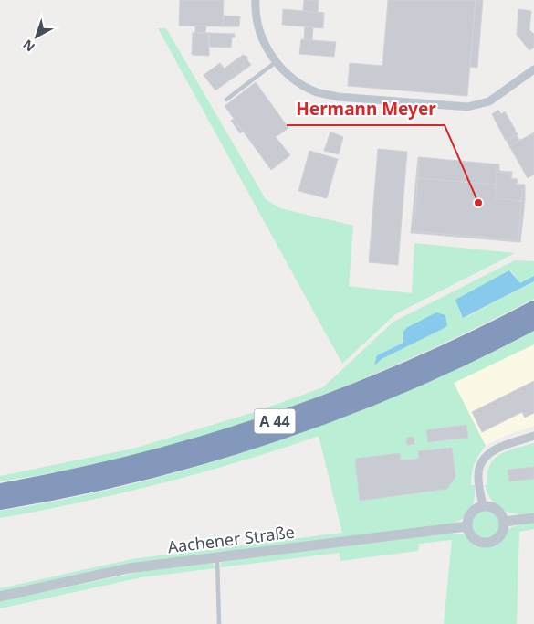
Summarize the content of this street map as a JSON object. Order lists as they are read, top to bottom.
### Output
{
  "streets": {
    "highway": ["A 44"],
    "street": ["Aachener Straße"]
  },
  "places": ["Hermann Meyer"],
  "north": "bottom left"
}
